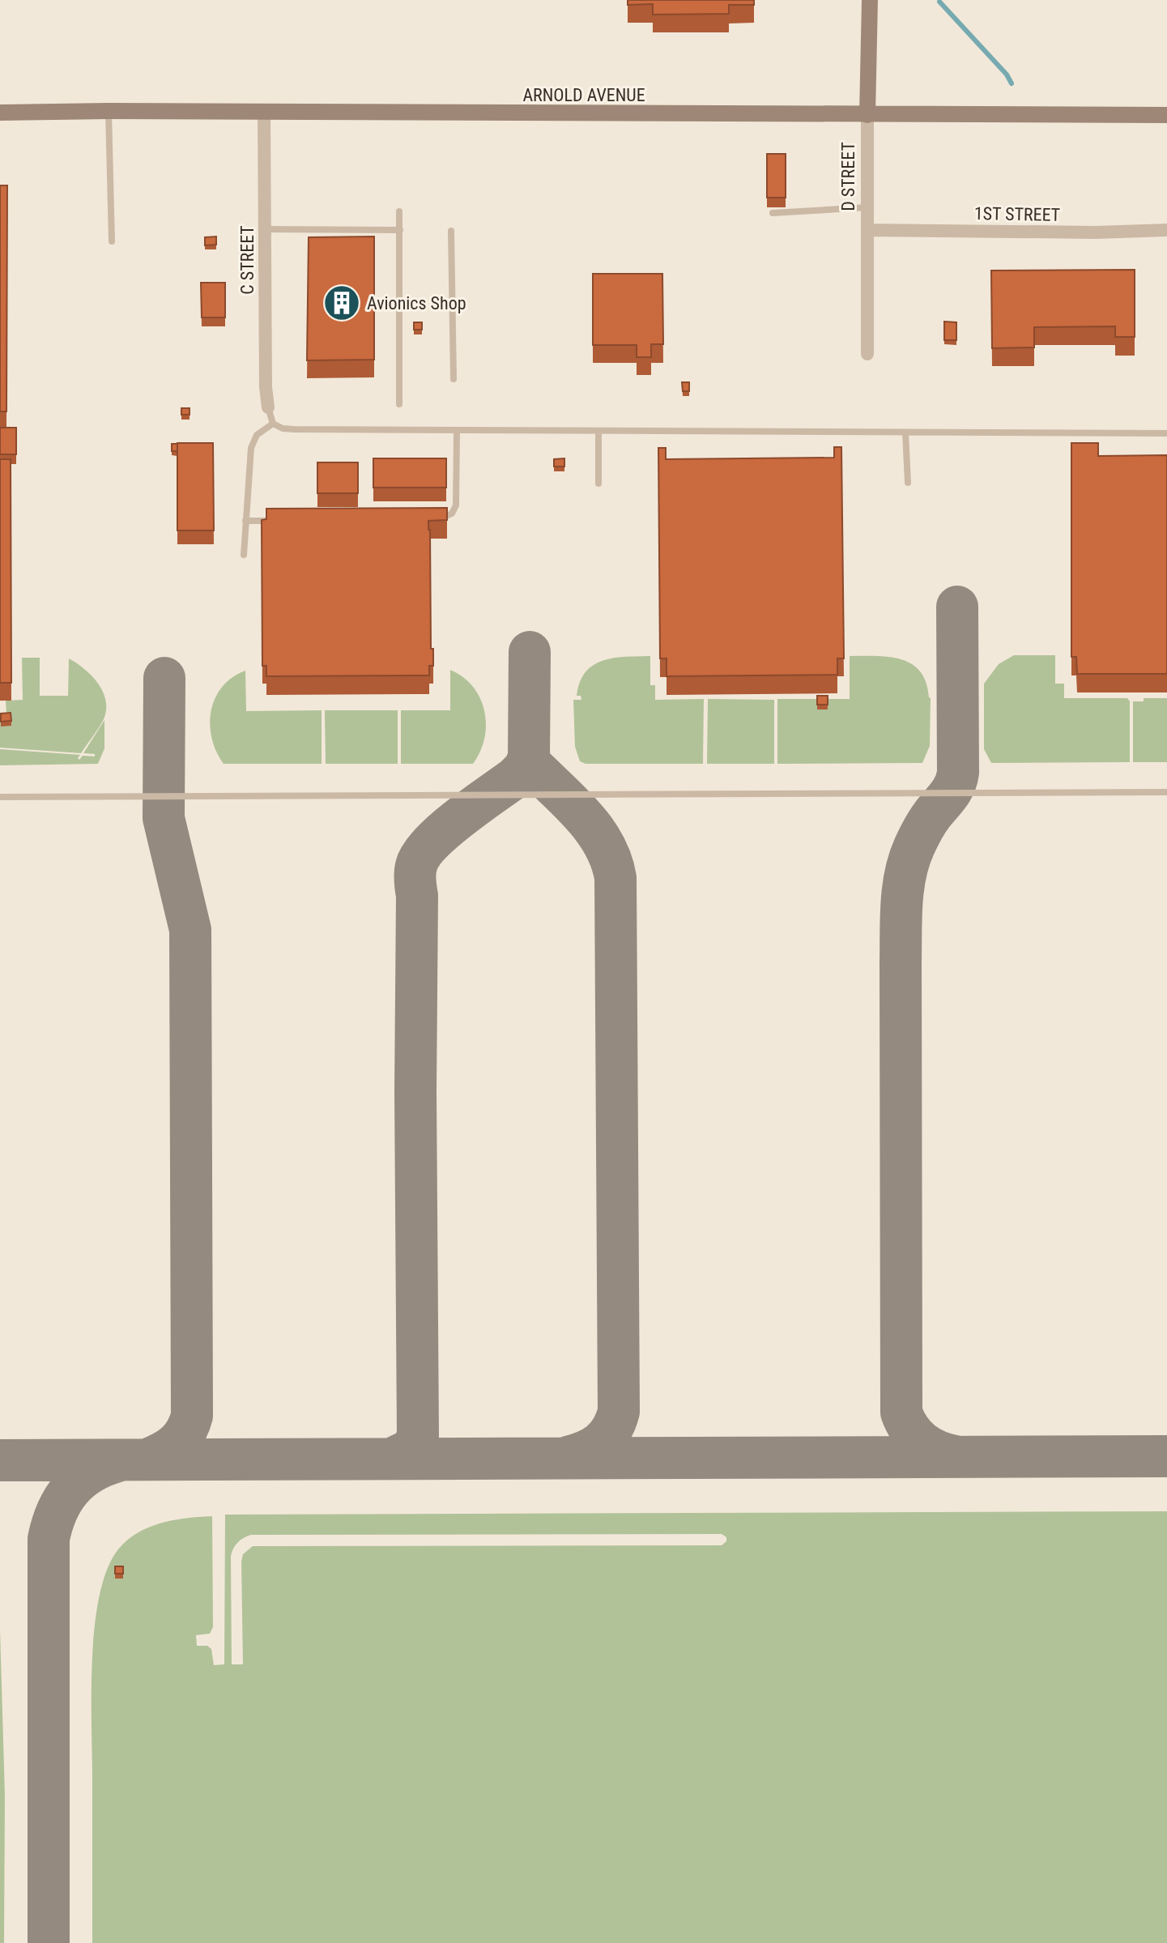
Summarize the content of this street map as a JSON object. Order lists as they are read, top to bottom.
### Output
{
  "streets": {
    "street": [
      "ARNOLD AVENUE",
      "D STREET",
      "1ST STREET",
      "C STREET"
    ]
  },
  "crossings": [
    ["ARNOLD AVENUE", "D STREET"],
    ["ARNOLD AVENUE", "C STREET"],
    ["D STREET", "1ST STREET"]
  ],
  "places": {
    "building": ["Avionics Shop"]
  }
}
